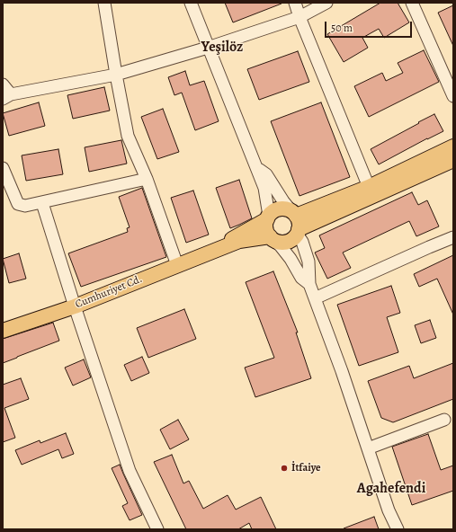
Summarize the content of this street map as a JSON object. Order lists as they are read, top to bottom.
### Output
{
  "streets": {
    "main road": ["Cumhuriyet Cd."]
  },
  "districts": ["Yeşilöz", "Agahefendi"],
  "places": ["İtfaiye"],
  "scale_bar": "50 m"
}
